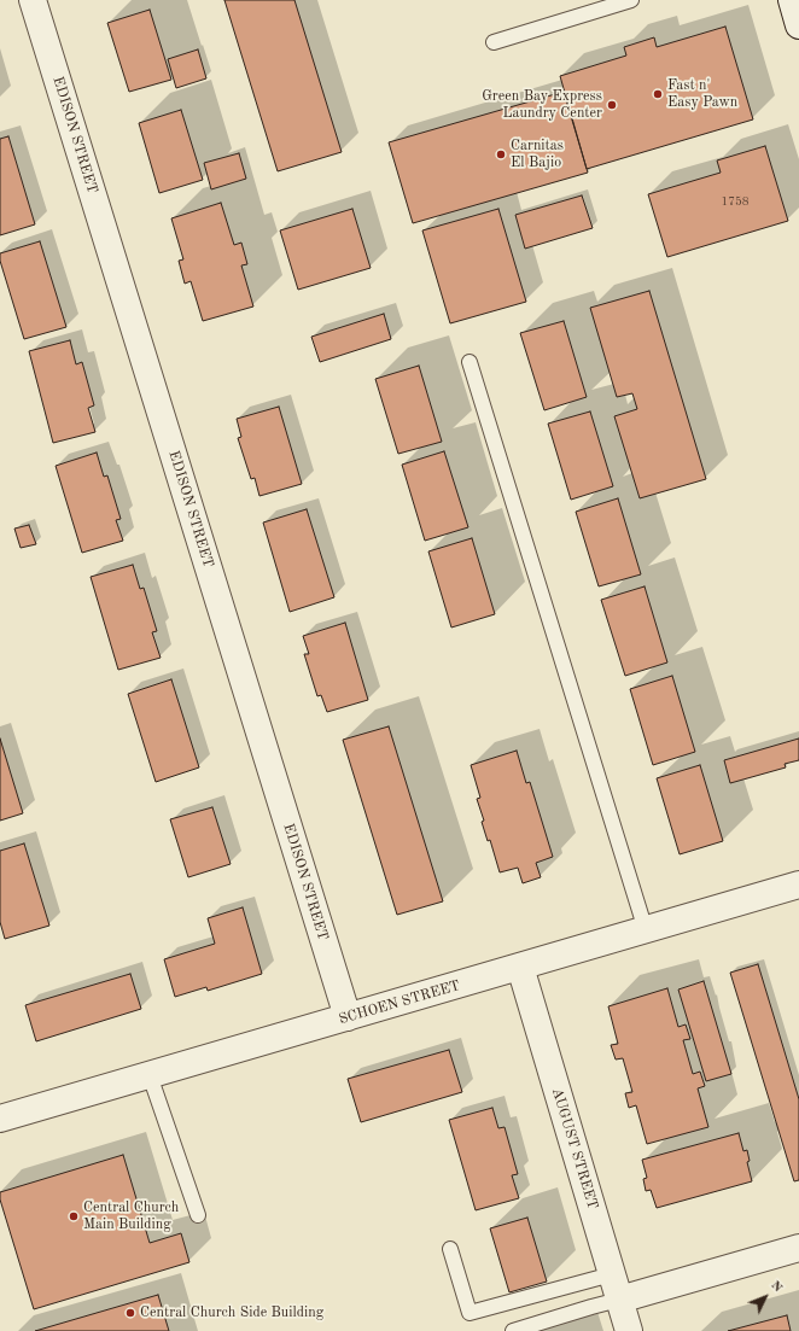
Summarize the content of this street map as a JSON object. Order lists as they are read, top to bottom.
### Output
{
  "streets": {
    "street": ["EDISON STREET", "SCHOEN STREET", "AUGUST STREET"]
  },
  "crossings": [
    ["EDISON STREET", "SCHOEN STREET"],
    ["SCHOEN STREET", "AUGUST STREET"]
  ],
  "places": [
    "Fast n' Easy Pawn",
    "Green Bay Express Laundry Center",
    "Carnitas El Bajio",
    "Central Church Main Building",
    "Central Church Side Building"
  ],
  "house_numbers": ["1758"],
  "north": "top right"
}
